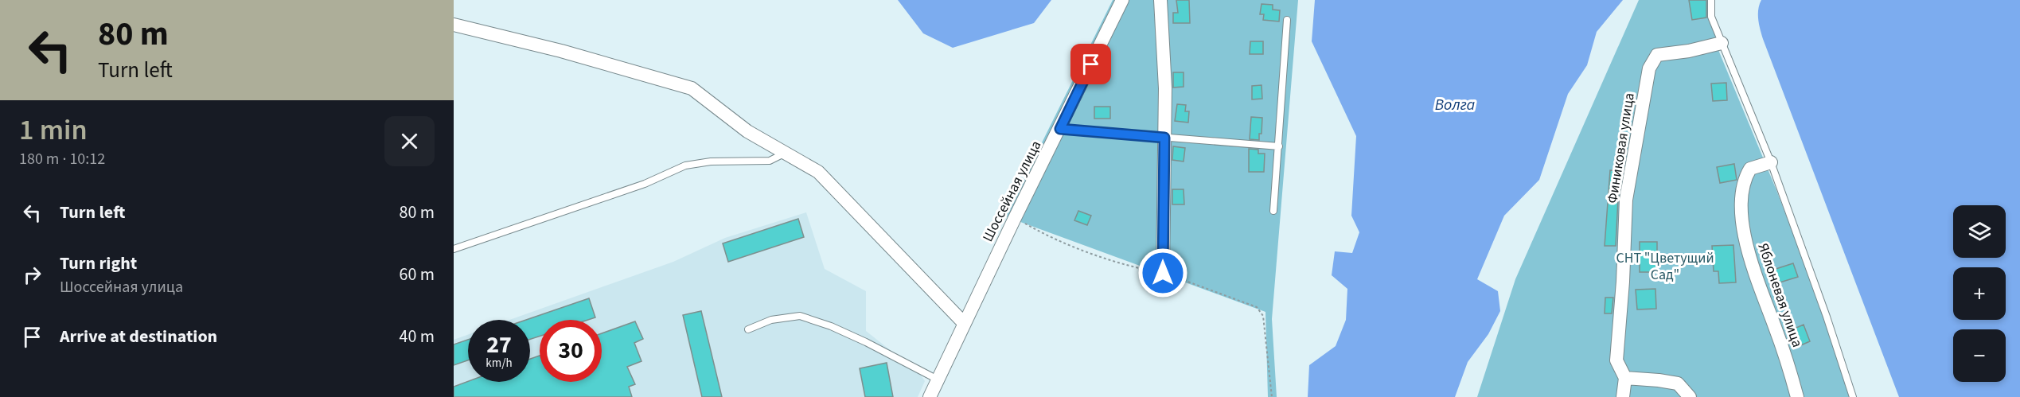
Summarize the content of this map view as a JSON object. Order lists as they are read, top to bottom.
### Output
{
  "streets": {
    "street": ["Финиковая улица", "Шоссейная улица", "Яблоневая улица"]
  },
  "water": ["Волга"],
  "parks": ["СНТ \"Цветущий Сад\""],
  "page": {
    "turn": ["80 m", "Turn left"],
    "heading": ["1 min", "180 m · 10:12"],
    "list": [
      {
        "name": "Turn left",
        "value": "80 m"
      },
      {
        "name": "Turn right",
        "note": "Шоссейная улица",
        "value": "60 m"
      },
      {
        "name": "Arrive at destination",
        "value": "40 m"
      }
    ],
    "map_buttons": ["+", "−"],
    "speed": "27 km/h",
    "limit": "30"
  }
}
